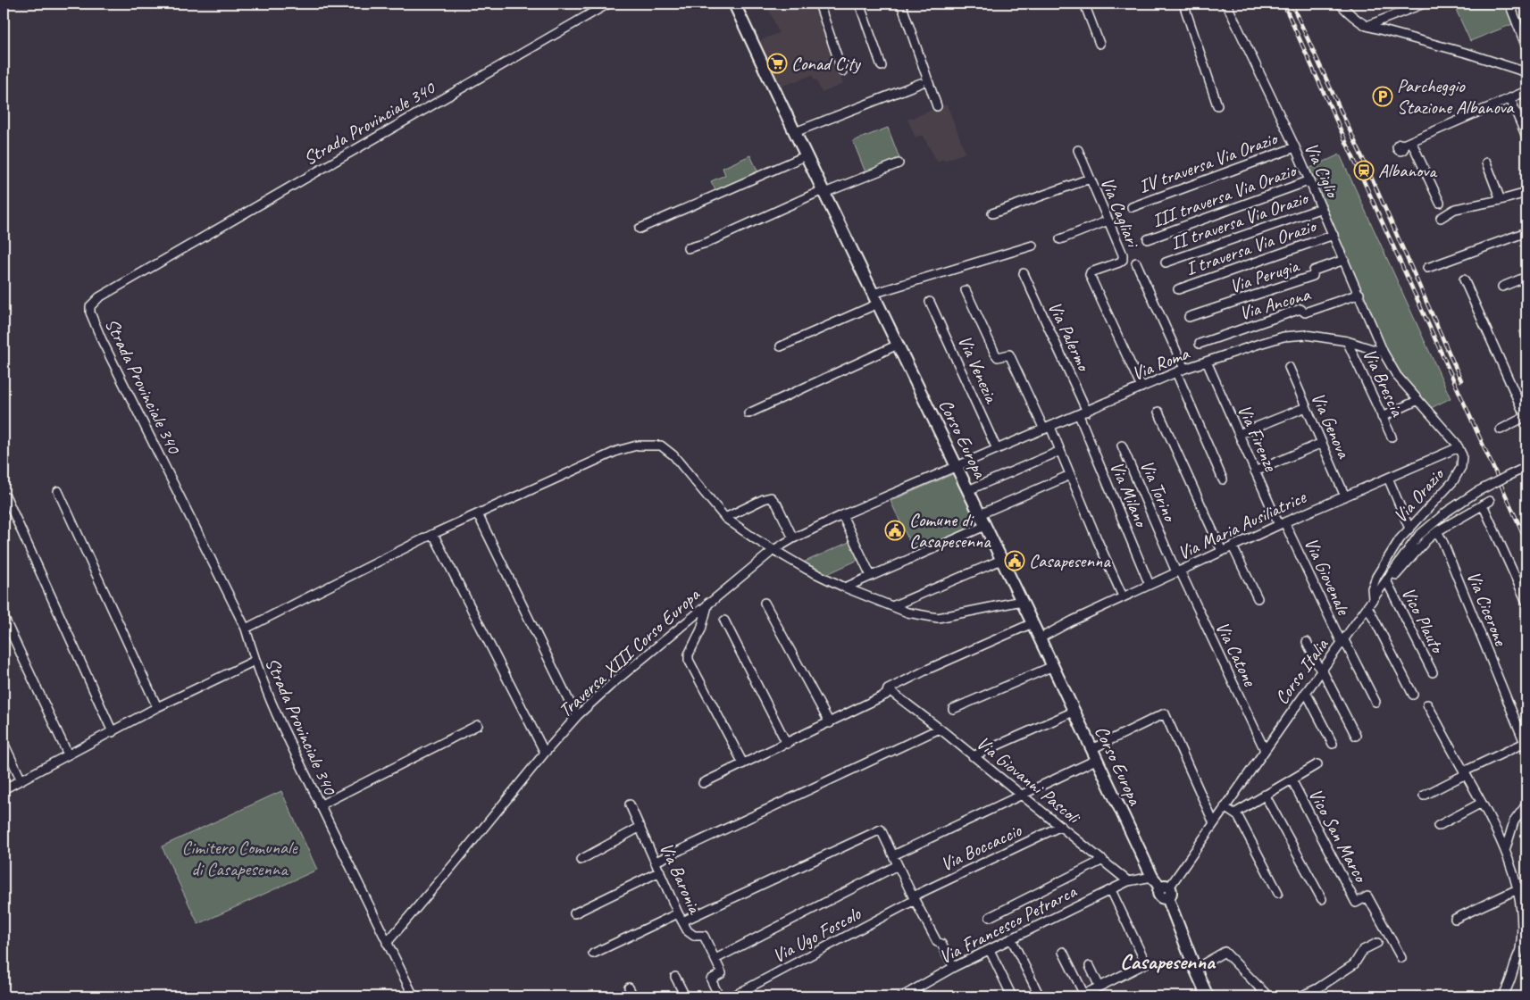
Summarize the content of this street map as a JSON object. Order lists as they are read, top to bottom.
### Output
{
  "streets": {
    "street": [
      "Strada Provinciale 340",
      "IV traversa Via Orazio",
      "Via Ciglio",
      "III traversa Via Orazio",
      "Via Cagliari",
      "II traversa Via Orazio",
      "I traversa Via Orazio",
      "Via Perugia",
      "Via Ancona",
      "Via Palermo",
      "Via Roma",
      "Via Venezia",
      "Via Brescia",
      "Via Genova",
      "Via Firenze",
      "Corso Europa",
      "Via Torino",
      "Via Milano",
      "Via Orazio",
      "Via Maria Ausiliatrice",
      "Via Giovenale",
      "Via Cicerone",
      "Vico Plauto",
      "Traversa XIII Corso Europa",
      "Via Catone",
      "Corso Italia",
      "Via Giovanni Pascoli",
      "Vico San Marco",
      "Via Boccaccio",
      "Via Baronia",
      "Via Francesco Petrarca",
      "Via Ugo Foscolo"
    ]
  },
  "crossings": [
    ["Strada Provinciale 340", "Traversa XIII Corso Europa"],
    ["IV traversa Via Orazio", "Via Ciglio"],
    ["Via Ciglio", "III traversa Via Orazio"],
    ["Via Ciglio", "II traversa Via Orazio"],
    ["Via Ciglio", "I traversa Via Orazio"],
    ["Via Ciglio", "Via Perugia"],
    ["Via Ciglio", "Via Ancona"],
    ["Via Ciglio", "Via Roma"],
    ["Via Cagliari", "Via Roma"],
    ["Via Palermo", "Via Roma"],
    ["Via Palermo", "Via Milano"],
    ["Via Roma", "Via Venezia"],
    ["Via Roma", "Via Brescia"],
    ["Via Roma", "Via Firenze"],
    ["Via Roma", "Corso Europa"],
    ["Via Roma", "Via Milano"],
    ["Via Roma", "Traversa XIII Corso Europa"],
    ["Via Genova", "Via Maria Ausiliatrice"],
    ["Via Firenze", "Via Maria Ausiliatrice"],
    ["Via Firenze", "Via Giovenale"],
    ["Corso Europa", "Via Maria Ausiliatrice"],
    ["Corso Europa", "Traversa XIII Corso Europa"],
    ["Corso Europa", "Corso Italia"],
    ["Via Torino", "Via Maria Ausiliatrice"],
    ["Via Torino", "Via Catone"],
    ["Via Milano", "Via Maria Ausiliatrice"],
    ["Via Orazio", "Via Maria Ausiliatrice"],
    ["Via Orazio", "Corso Italia"],
    ["Via Maria Ausiliatrice", "Via Giovenale"],
    ["Via Maria Ausiliatrice", "Via Catone"],
    ["Via Giovenale", "Corso Italia"],
    ["Vico Plauto", "Corso Italia"],
    ["Via Catone", "Corso Italia"],
    ["Via Giovanni Pascoli", "Via Boccaccio"],
    ["Via Giovanni Pascoli", "Via Francesco Petrarca"],
    ["Via Boccaccio", "Via Ugo Foscolo"]
  ],
  "districts": ["Casapesenna"],
  "parks": ["Cimitero Comunale di Casapesenna"],
  "places": {
    "supermarket": ["Conad City"],
    "parking": ["Parcheggio Stazione Albanova"],
    "station": ["Albanova"],
    "public building": ["Comune di Casapesenna", "Casapesenna"]
  }
}
